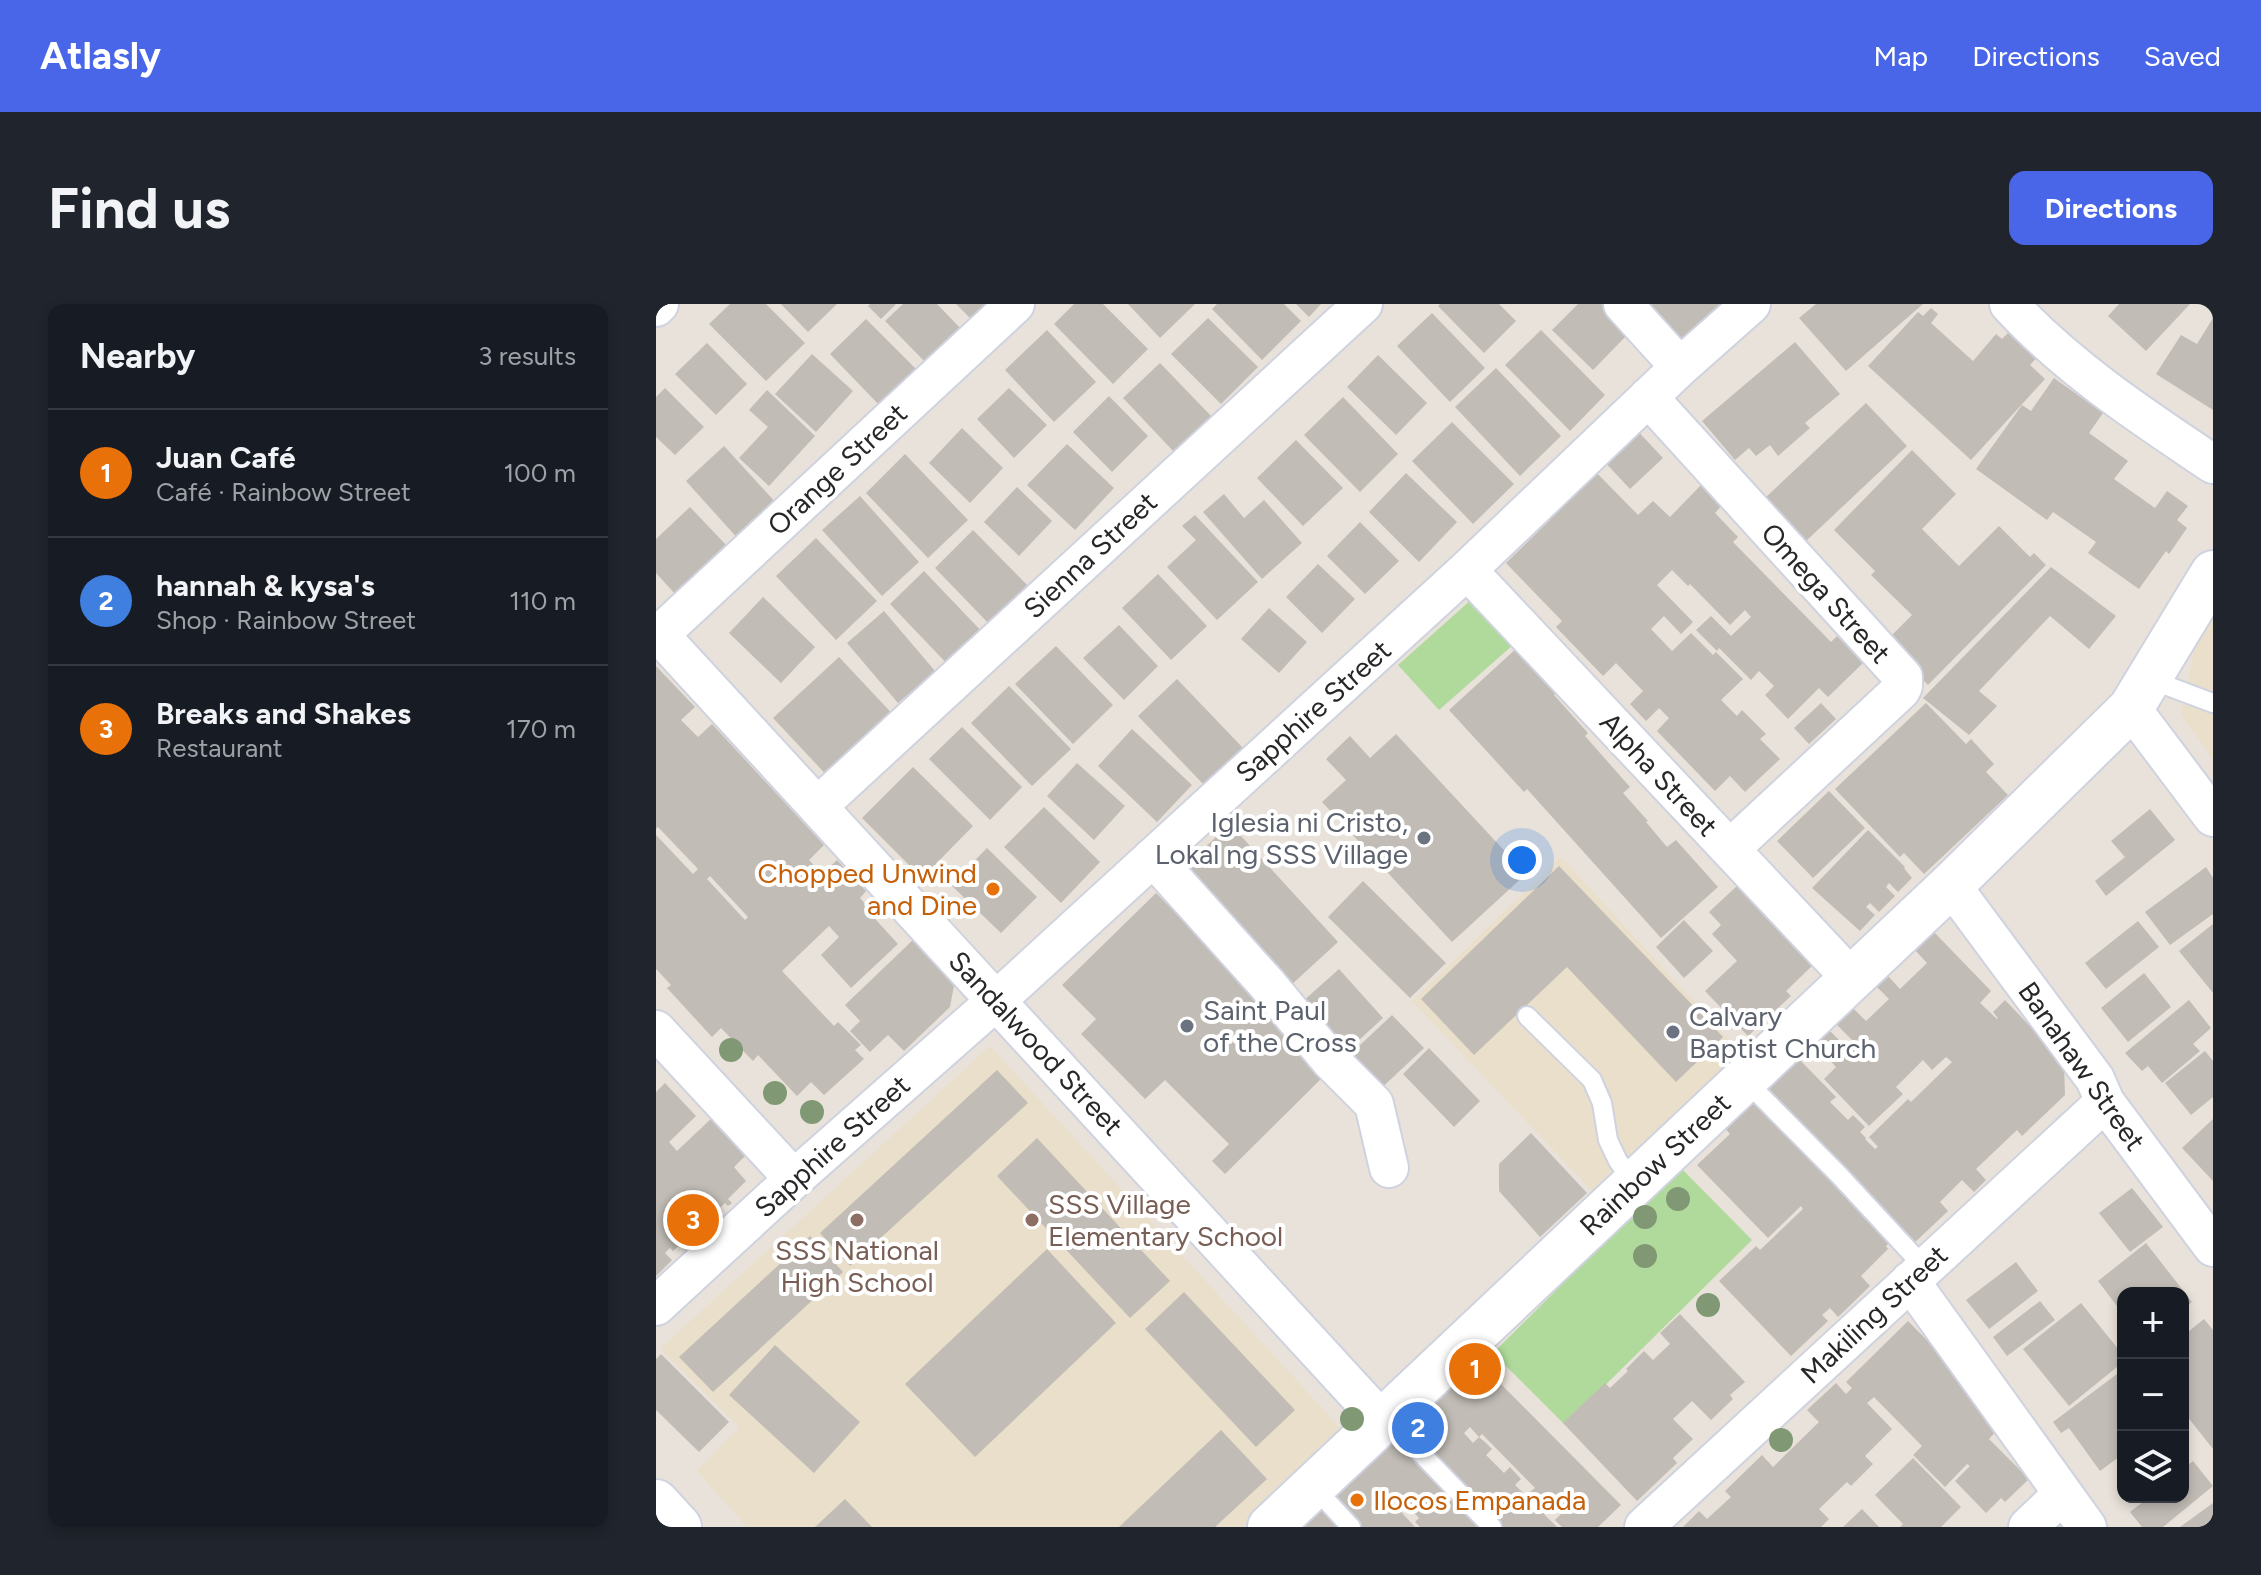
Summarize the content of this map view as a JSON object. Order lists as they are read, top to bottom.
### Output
{
  "streets": {
    "street": [
      "Orange Street",
      "Sienna Street",
      "Omega Street",
      "Sapphire Street",
      "Alpha Street",
      "Sandalwood Street",
      "Banahaw Street",
      "Rainbow Street",
      "Makiling Street"
    ]
  },
  "crossings": [
    ["Orange Street", "Sandalwood Street"],
    ["Sienna Street", "Sandalwood Street"],
    ["Omega Street", "Sapphire Street"],
    ["Omega Street", "Alpha Street"],
    ["Sapphire Street", "Alpha Street"],
    ["Sapphire Street", "Sandalwood Street"],
    ["Alpha Street", "Rainbow Street"],
    ["Sandalwood Street", "Rainbow Street"],
    ["Banahaw Street", "Rainbow Street"],
    ["Banahaw Street", "Makiling Street"]
  ],
  "places": [
    "Iglesia ni Cristo, Lokal ng SSS Village",
    "Chopped Unwind and Dine",
    "Saint Paul of the Cross",
    "Calvary Baptist Church",
    "SSS National High School",
    "SSS Village Elementary School",
    "Ilocos Empanada"
  ],
  "page": {
    "header": "Atlasly",
    "nav": ["Map", "Directions", "Saved"],
    "buttons": "Directions",
    "title": "Find us",
    "heading": ["Nearby", "3 results"],
    "list": [
      {
        "mark": "1",
        "name": "Juan Café",
        "note": "Café · Rainbow Street",
        "value": "100 m"
      },
      {
        "mark": "2",
        "name": "hannah & kysa's",
        "note": "Shop · Rainbow Street",
        "value": "110 m"
      },
      {
        "mark": "3",
        "name": "Breaks and Shakes",
        "note": "Restaurant",
        "value": "170 m"
      }
    ],
    "pins": ["3", "1", "2"],
    "map_buttons": ["+", "−"]
  }
}
